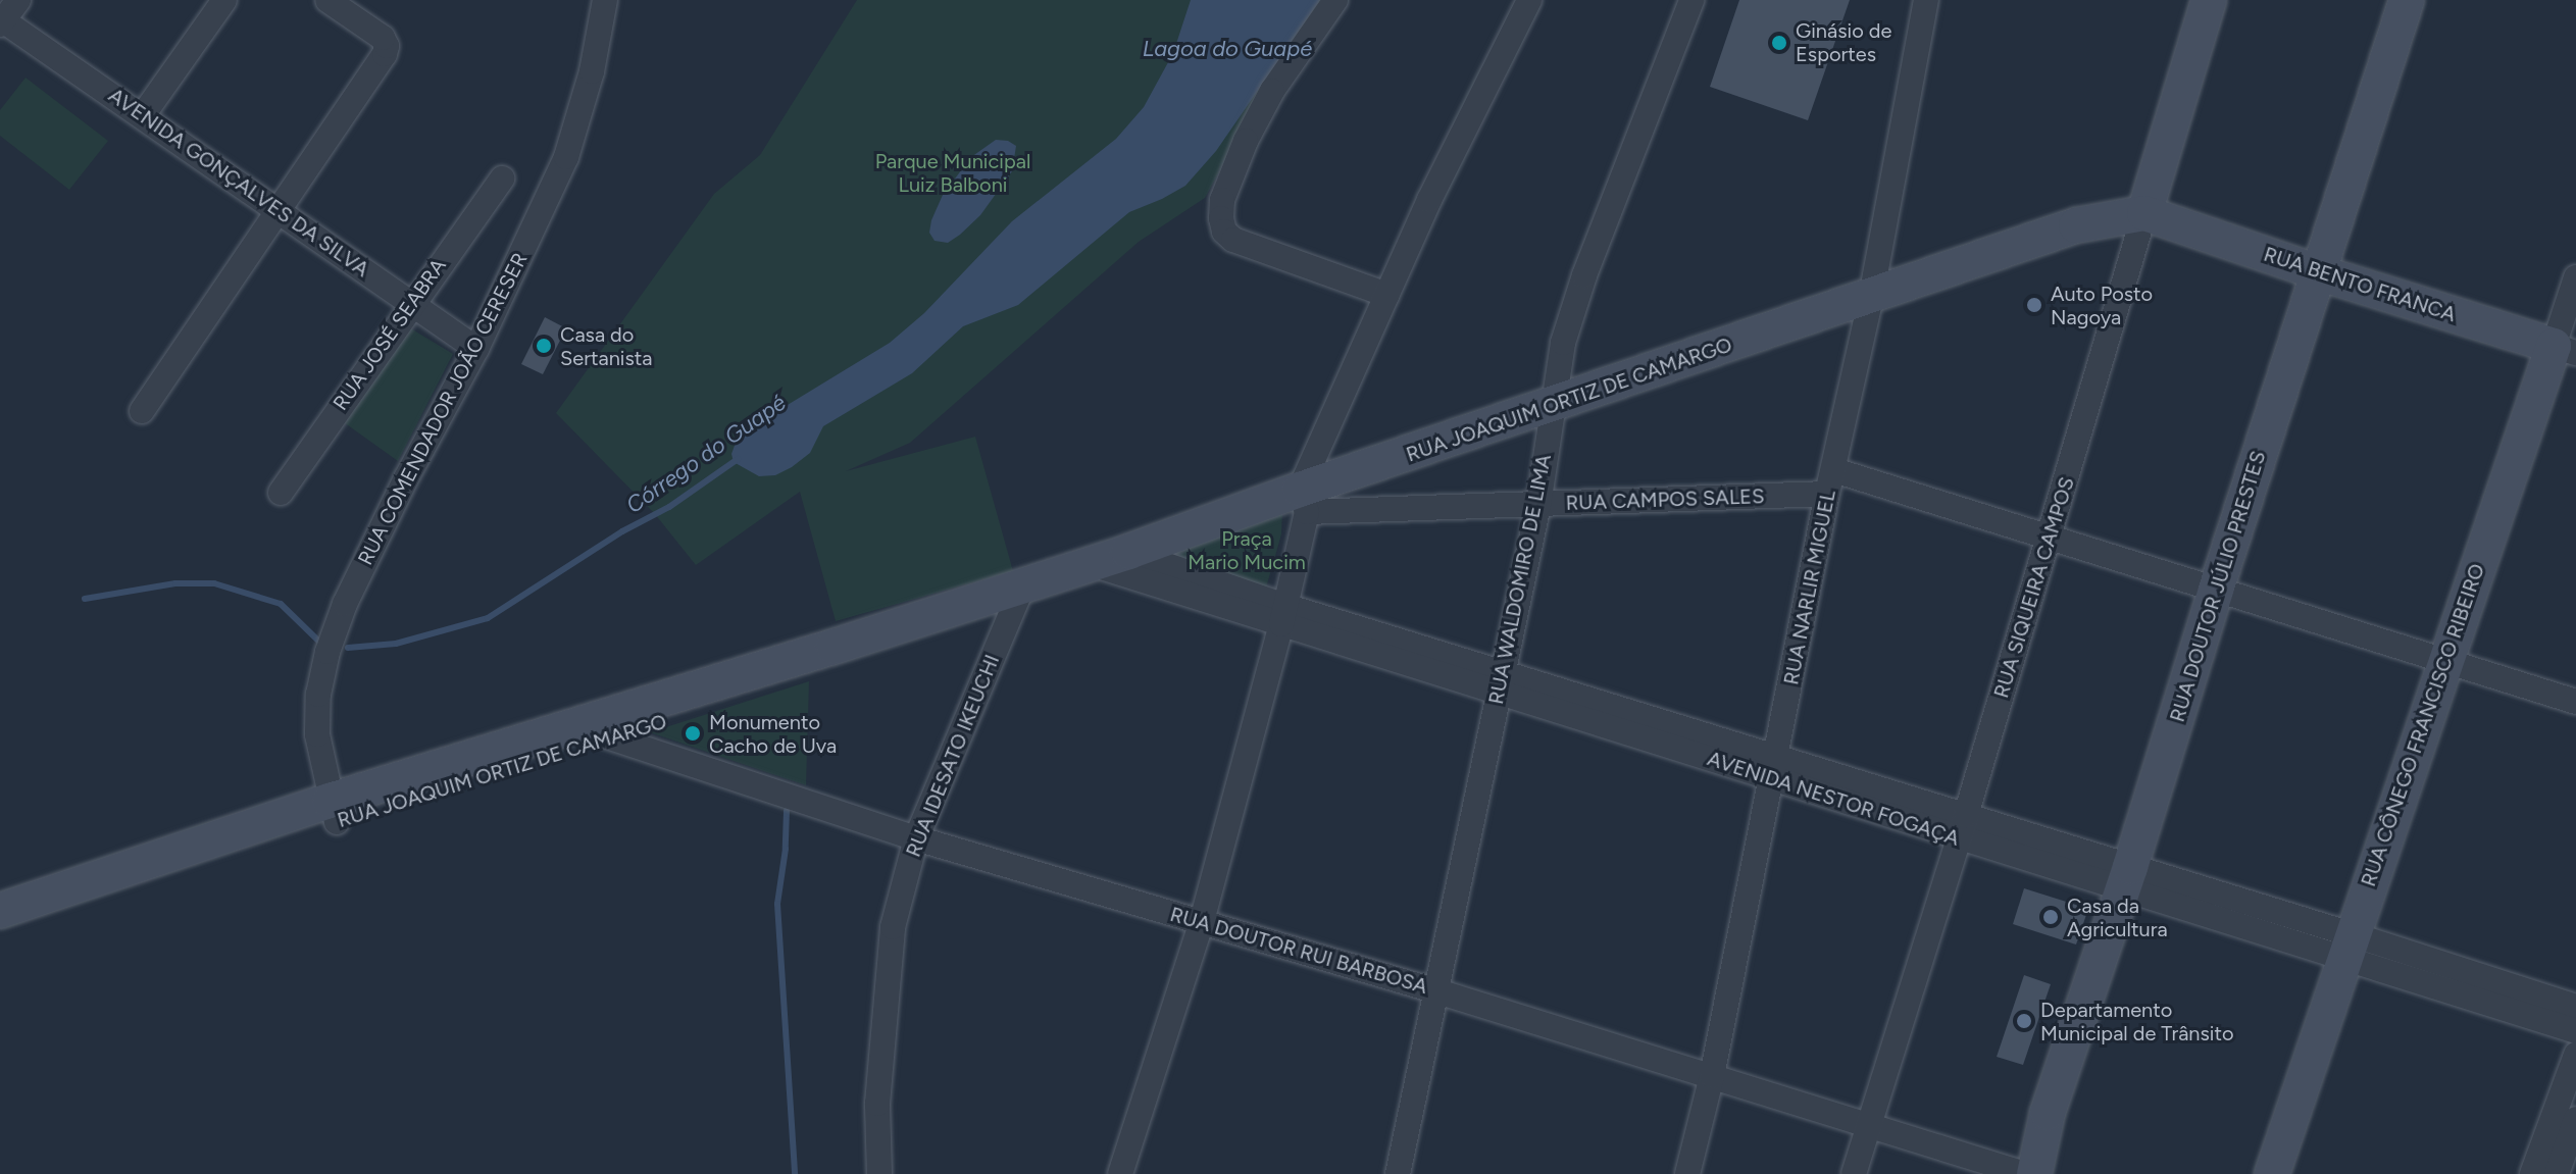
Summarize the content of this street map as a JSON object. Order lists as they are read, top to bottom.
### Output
{
  "streets": {
    "main road": [
      "RUA BENTO FRANCA",
      "RUA JOAQUIM ORTIZ DE CAMARGO",
      "RUA DOUTOR JÚLIO PRESTES",
      "RUA SIQUEIRA CAMPOS",
      "RUA CÔNEGO FRANCISCO RIBEIRO"
    ],
    "street": [
      "AVENIDA GONÇALVES DA SILVA",
      "RUA JOSÉ SEABRA",
      "RUA COMENDADOR JOÃO CERESER",
      "RUA CAMPOS SALES",
      "RUA WALDOMIRO DE LIMA",
      "RUA NARLIR MIGUEL",
      "RUA IDESATO IKEUCHI",
      "AVENIDA NESTOR FOGAÇA",
      "RUA DOUTOR RUI BARBOSA"
    ]
  },
  "crossings": [
    ["AVENIDA GONÇALVES DA SILVA", "RUA JOSÉ SEABRA"],
    ["AVENIDA GONÇALVES DA SILVA", "RUA COMENDADOR JOÃO CERESER"],
    ["RUA BENTO FRANCA", "RUA JOAQUIM ORTIZ DE CAMARGO"],
    ["RUA BENTO FRANCA", "RUA DOUTOR JÚLIO PRESTES"],
    ["RUA BENTO FRANCA", "RUA SIQUEIRA CAMPOS"],
    ["RUA BENTO FRANCA", "RUA CÔNEGO FRANCISCO RIBEIRO"],
    ["RUA JOAQUIM ORTIZ DE CAMARGO", "RUA COMENDADOR JOÃO CERESER"],
    ["RUA JOAQUIM ORTIZ DE CAMARGO", "RUA CAMPOS SALES"],
    ["RUA JOAQUIM ORTIZ DE CAMARGO", "RUA WALDOMIRO DE LIMA"],
    ["RUA JOAQUIM ORTIZ DE CAMARGO", "RUA NARLIR MIGUEL"],
    ["RUA JOAQUIM ORTIZ DE CAMARGO", "RUA SIQUEIRA CAMPOS"],
    ["RUA JOAQUIM ORTIZ DE CAMARGO", "RUA IDESATO IKEUCHI"],
    ["RUA JOAQUIM ORTIZ DE CAMARGO", "AVENIDA NESTOR FOGAÇA"],
    ["RUA JOAQUIM ORTIZ DE CAMARGO", "RUA DOUTOR RUI BARBOSA"],
    ["RUA CAMPOS SALES", "RUA WALDOMIRO DE LIMA"],
    ["RUA CAMPOS SALES", "RUA DOUTOR JÚLIO PRESTES"],
    ["RUA CAMPOS SALES", "RUA NARLIR MIGUEL"],
    ["RUA CAMPOS SALES", "RUA SIQUEIRA CAMPOS"],
    ["RUA CAMPOS SALES", "RUA CÔNEGO FRANCISCO RIBEIRO"],
    ["RUA WALDOMIRO DE LIMA", "AVENIDA NESTOR FOGAÇA"],
    ["RUA WALDOMIRO DE LIMA", "RUA DOUTOR RUI BARBOSA"],
    ["RUA DOUTOR JÚLIO PRESTES", "AVENIDA NESTOR FOGAÇA"],
    ["RUA NARLIR MIGUEL", "AVENIDA NESTOR FOGAÇA"],
    ["RUA NARLIR MIGUEL", "RUA DOUTOR RUI BARBOSA"],
    ["RUA SIQUEIRA CAMPOS", "AVENIDA NESTOR FOGAÇA"],
    ["RUA SIQUEIRA CAMPOS", "RUA DOUTOR RUI BARBOSA"],
    ["RUA CÔNEGO FRANCISCO RIBEIRO", "AVENIDA NESTOR FOGAÇA"],
    ["RUA IDESATO IKEUCHI", "RUA DOUTOR RUI BARBOSA"]
  ],
  "water": ["Lagoa do Guapé", "Córrego do Guapé"],
  "parks": ["Parque Municipal Luiz Balboni", "Praça Mario Mucim"],
  "places": [
    "Ginásio de Esportes",
    "Auto Posto Nagoya",
    "Casa do Sertanista",
    "Monumento Cacho de Uva",
    "Casa da Agricultura",
    "Departamento Municipal de Trânsito"
  ]
}
